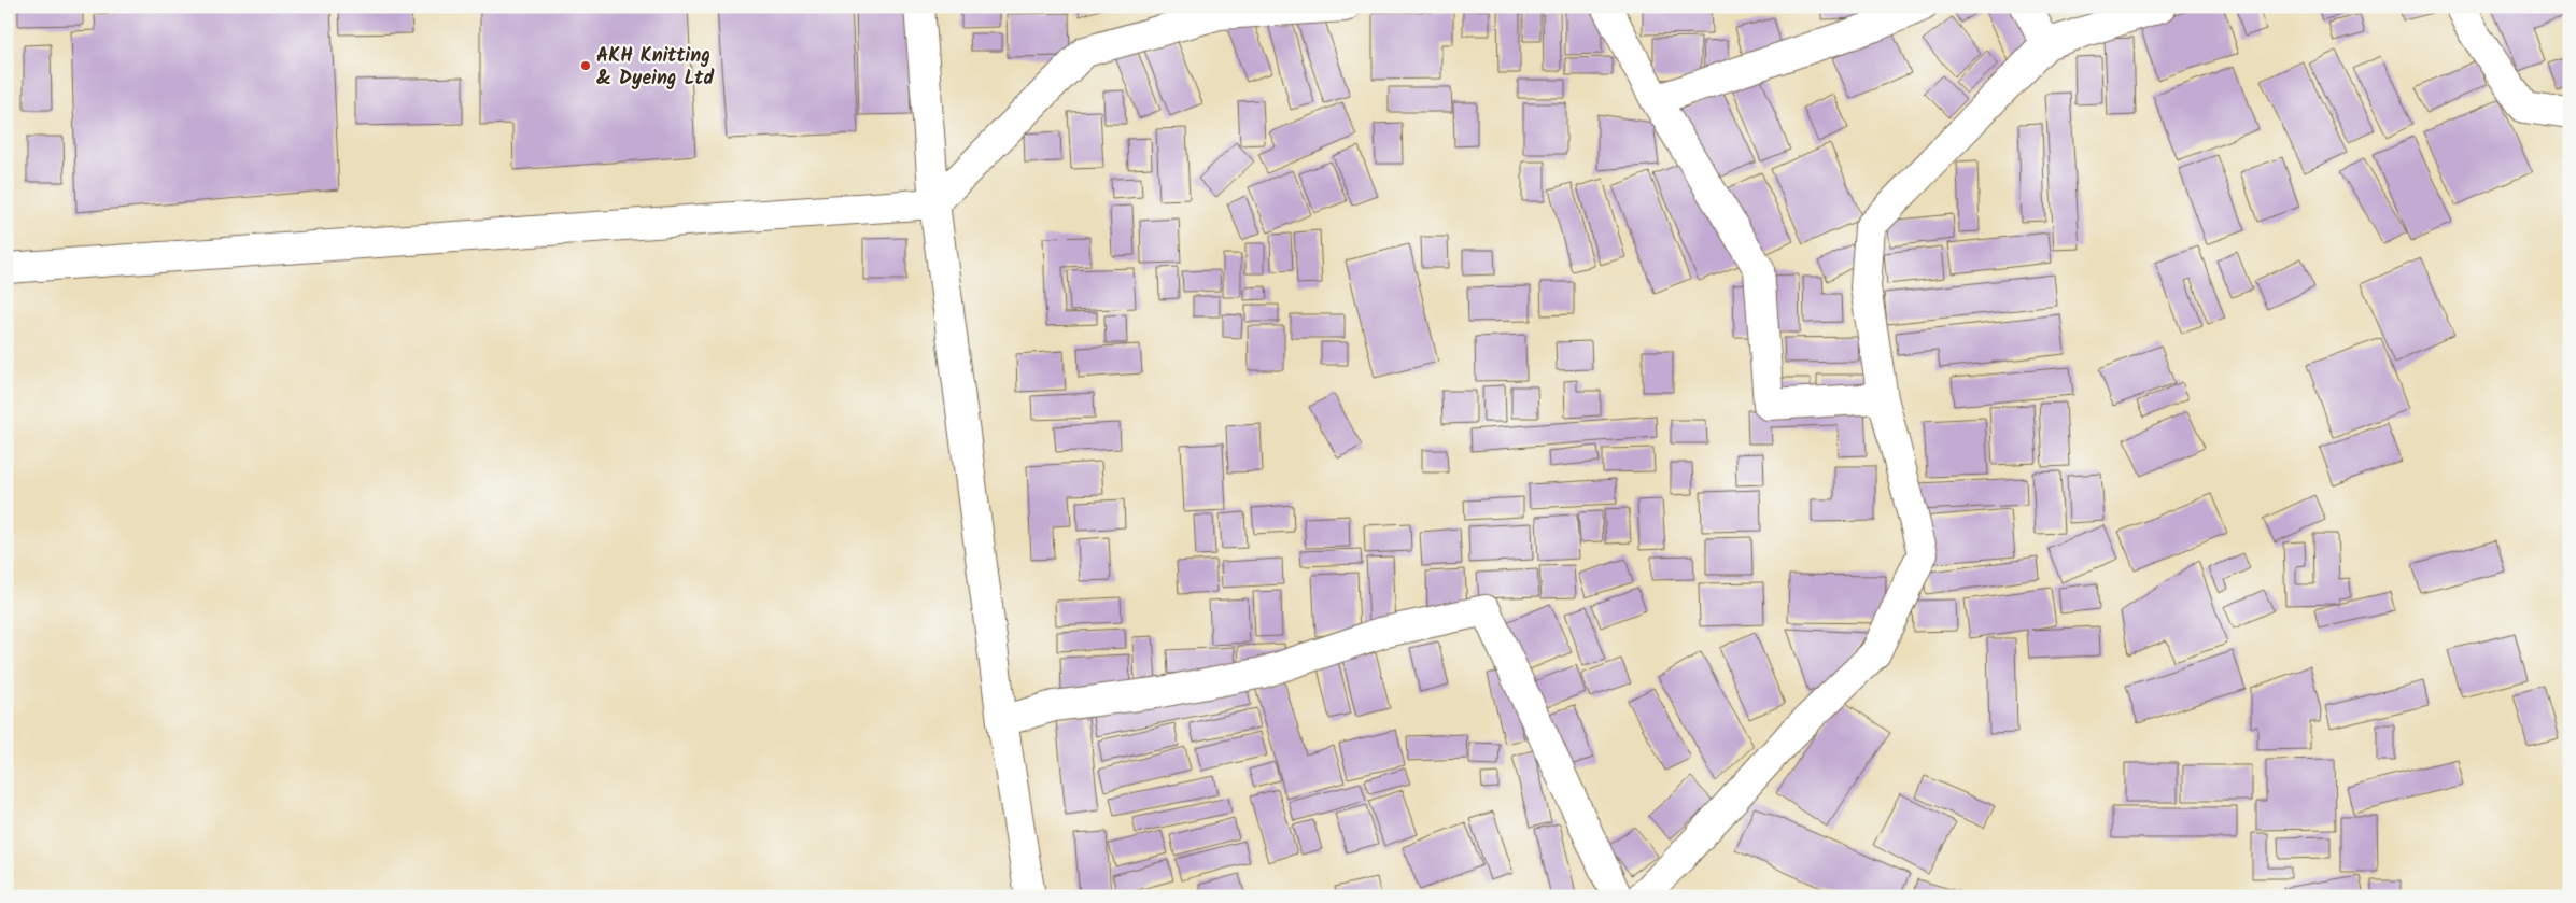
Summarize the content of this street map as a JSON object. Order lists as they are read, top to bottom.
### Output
{
  "places": ["AKH Knitting & Dyeing Ltd"]
}
